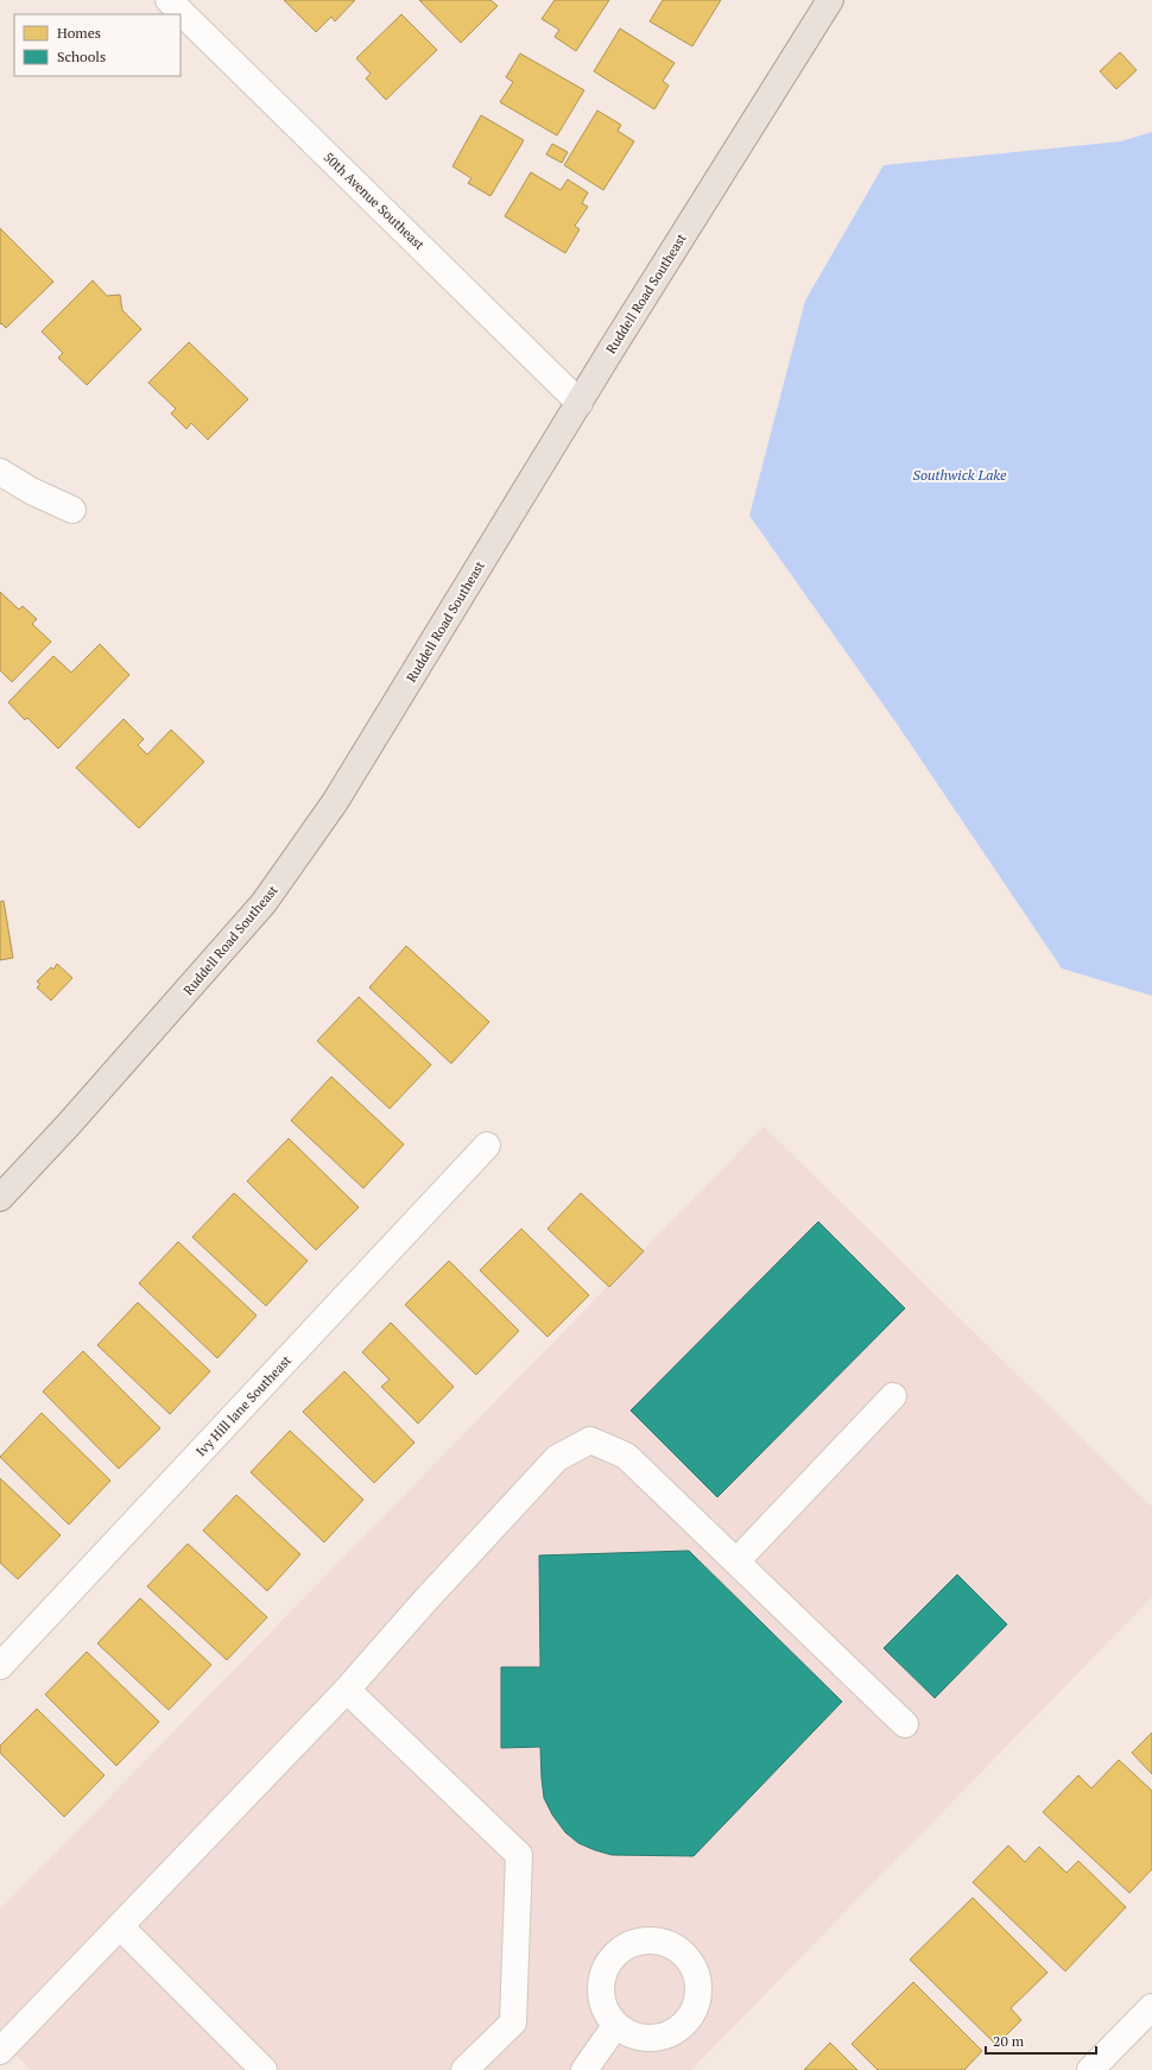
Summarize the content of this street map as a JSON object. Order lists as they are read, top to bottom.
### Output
{
  "streets": {
    "main road": ["Ruddell Road Southeast"],
    "street": ["50th Avenue Southeast", "Ivy Hill lane Southeast"]
  },
  "crossings": [
    ["50th Avenue Southeast", "Ruddell Road Southeast"]
  ],
  "water": ["Southwick Lake"],
  "legend": ["Homes", "Schools"],
  "scale_bar": "20 m"
}
